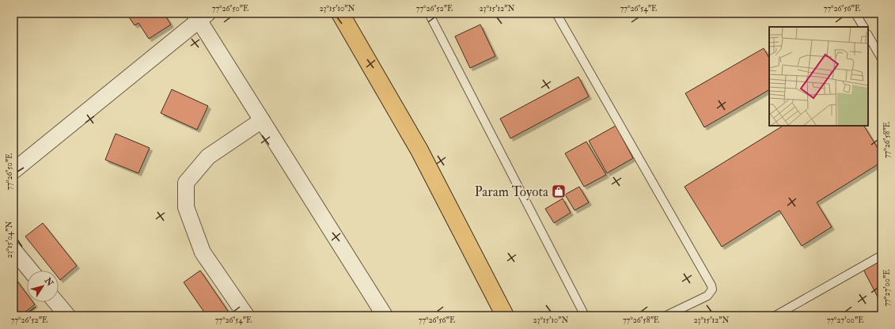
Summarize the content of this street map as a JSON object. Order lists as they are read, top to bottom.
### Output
{
  "places": {
    "shop": ["Param Toyota"]
  },
  "north": "top right",
  "coordinates": [
    "77°26'50\"E",
    "23°15'10\"N",
    "77°26'52\"E",
    "23°15'12\"N",
    "77°26'54\"E",
    "77°26'56\"E",
    "77°26'58\"E",
    "23°15'04\"N",
    "77°27'00\"E"
  ]
}
